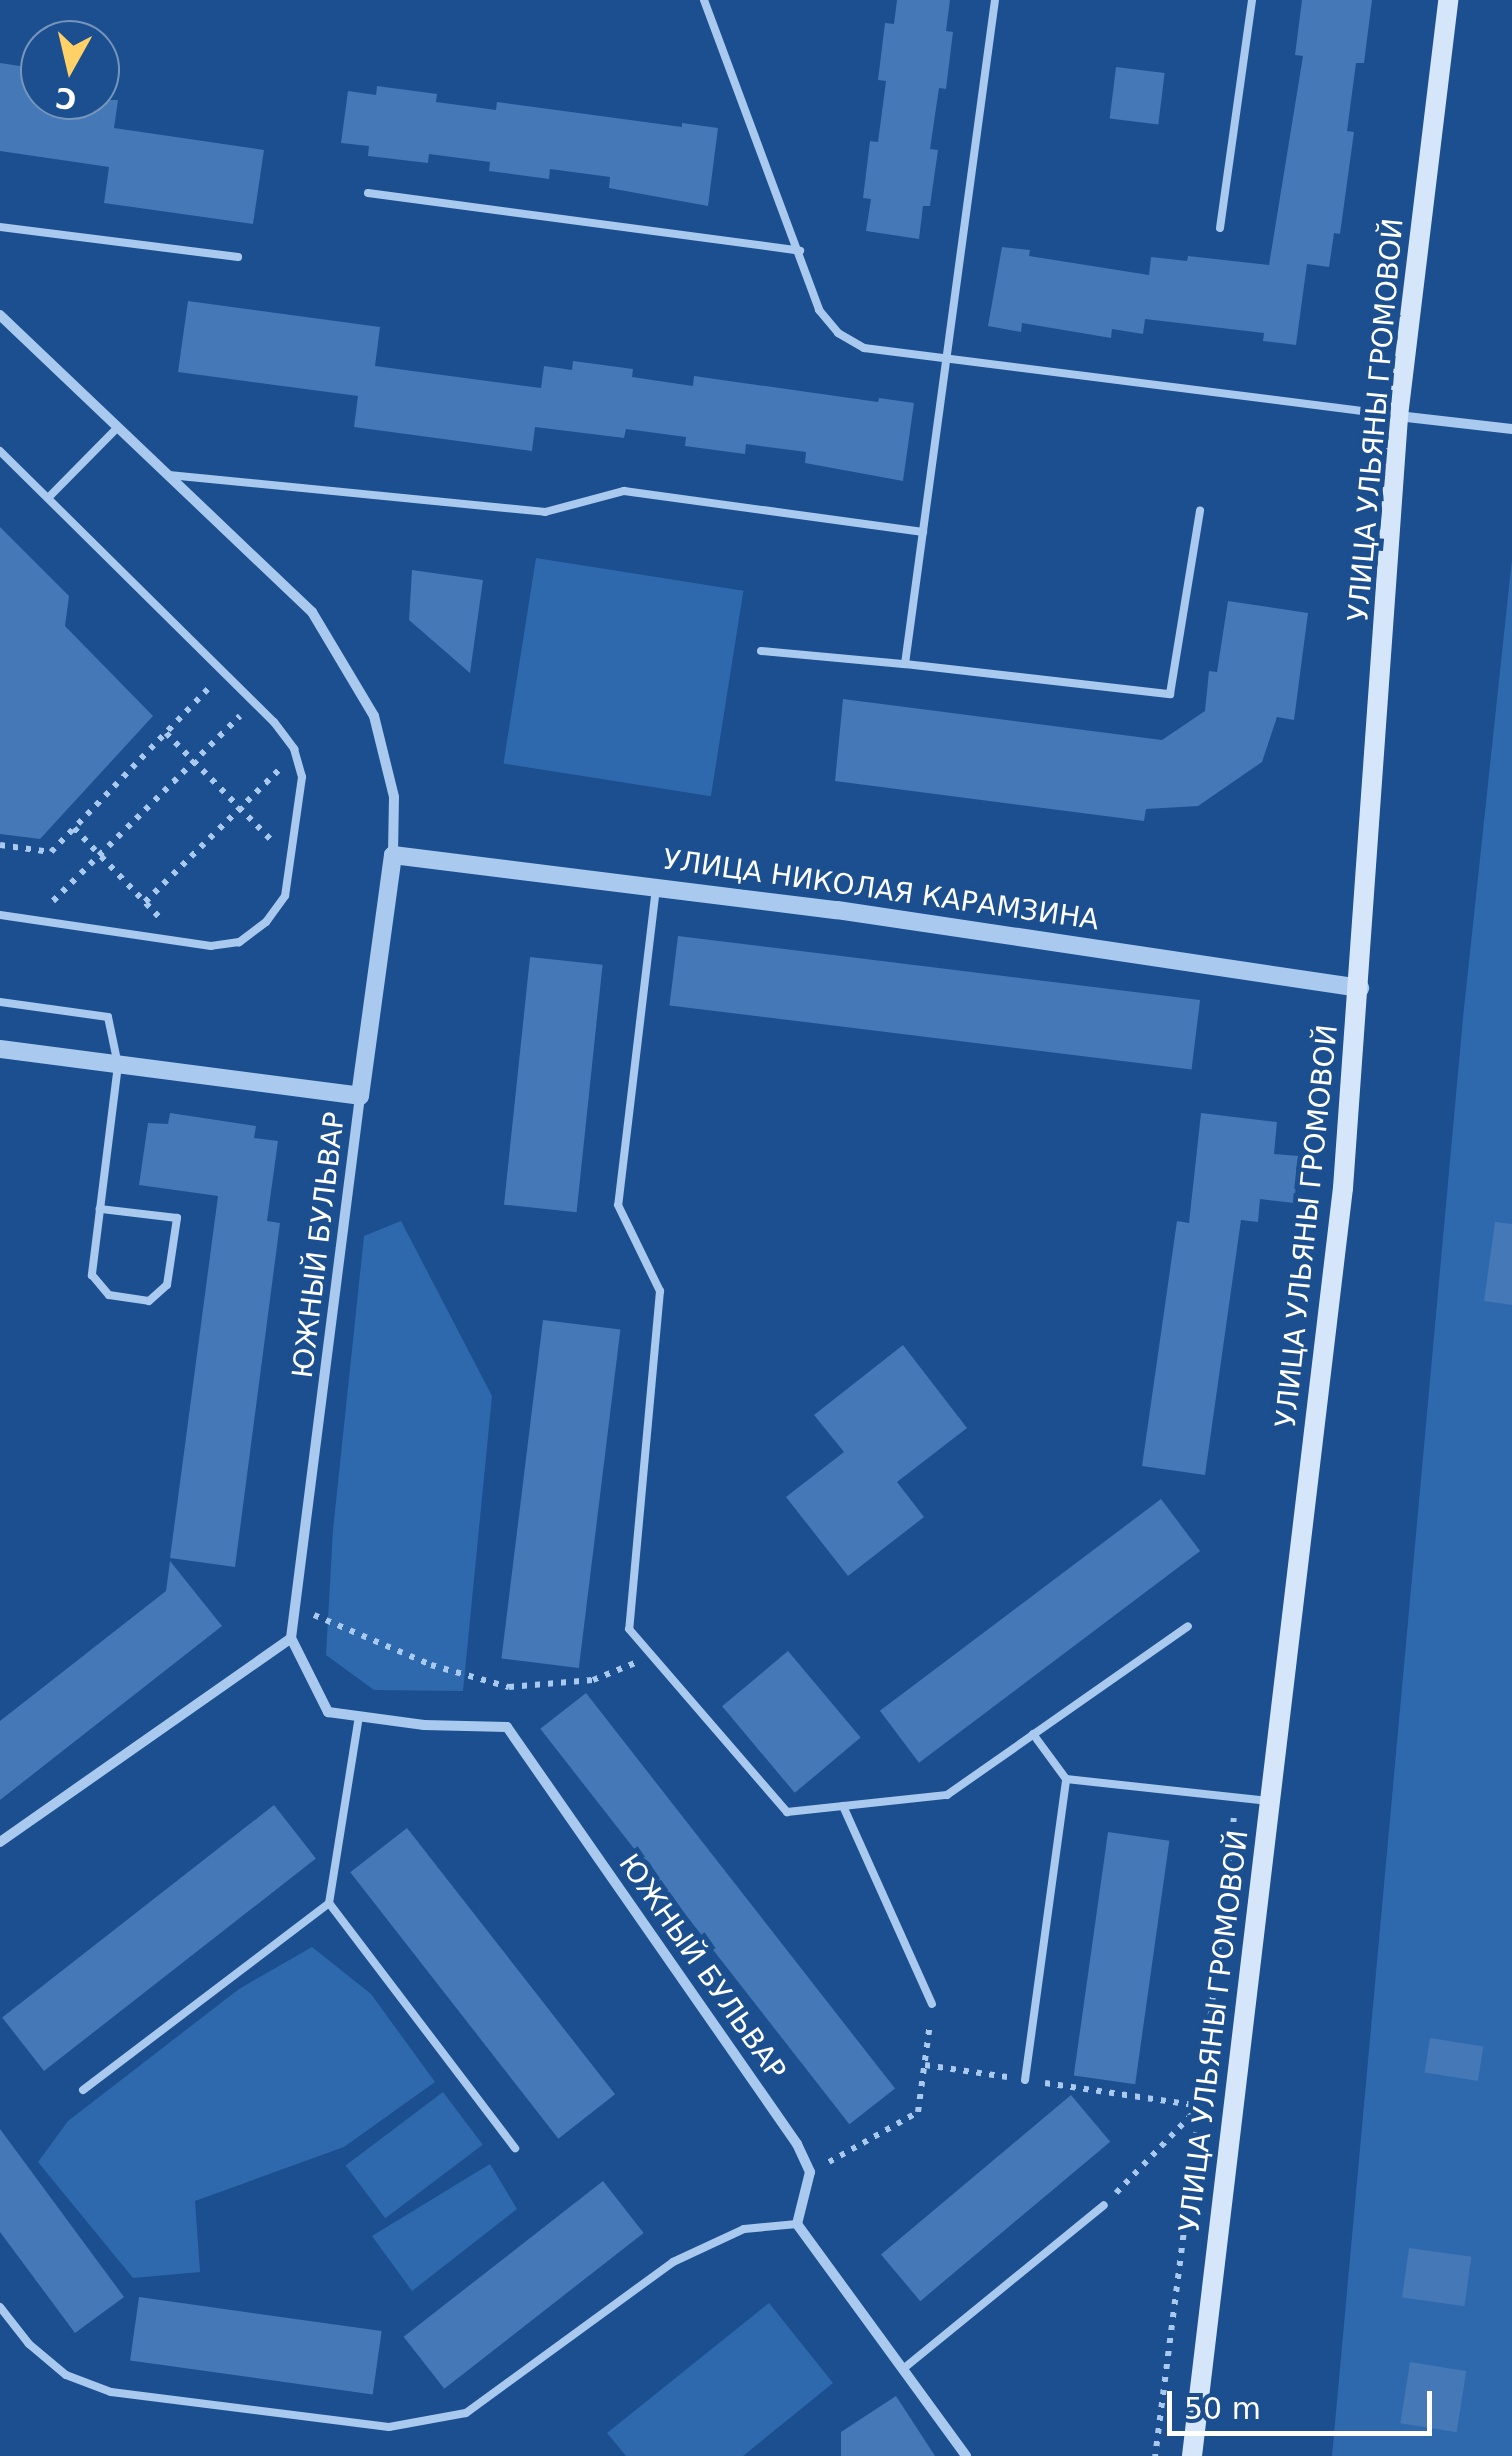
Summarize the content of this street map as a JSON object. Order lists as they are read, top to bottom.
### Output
{
  "streets": {
    "main road": ["УЛИЦА УЛЬЯНЫ ГРОМОВОЙ"],
    "street": ["УЛИЦА НИКОЛАЯ КАРАМЗИНА", "ЮЖНЫЙ БУЛЬВАР"]
  },
  "crossings": [
    ["УЛИЦА УЛЬЯНЫ ГРОМОВОЙ", "УЛИЦА НИКОЛАЯ КАРАМЗИНА"]
  ],
  "scale_bar": "50 m",
  "north": "bottom"
}
